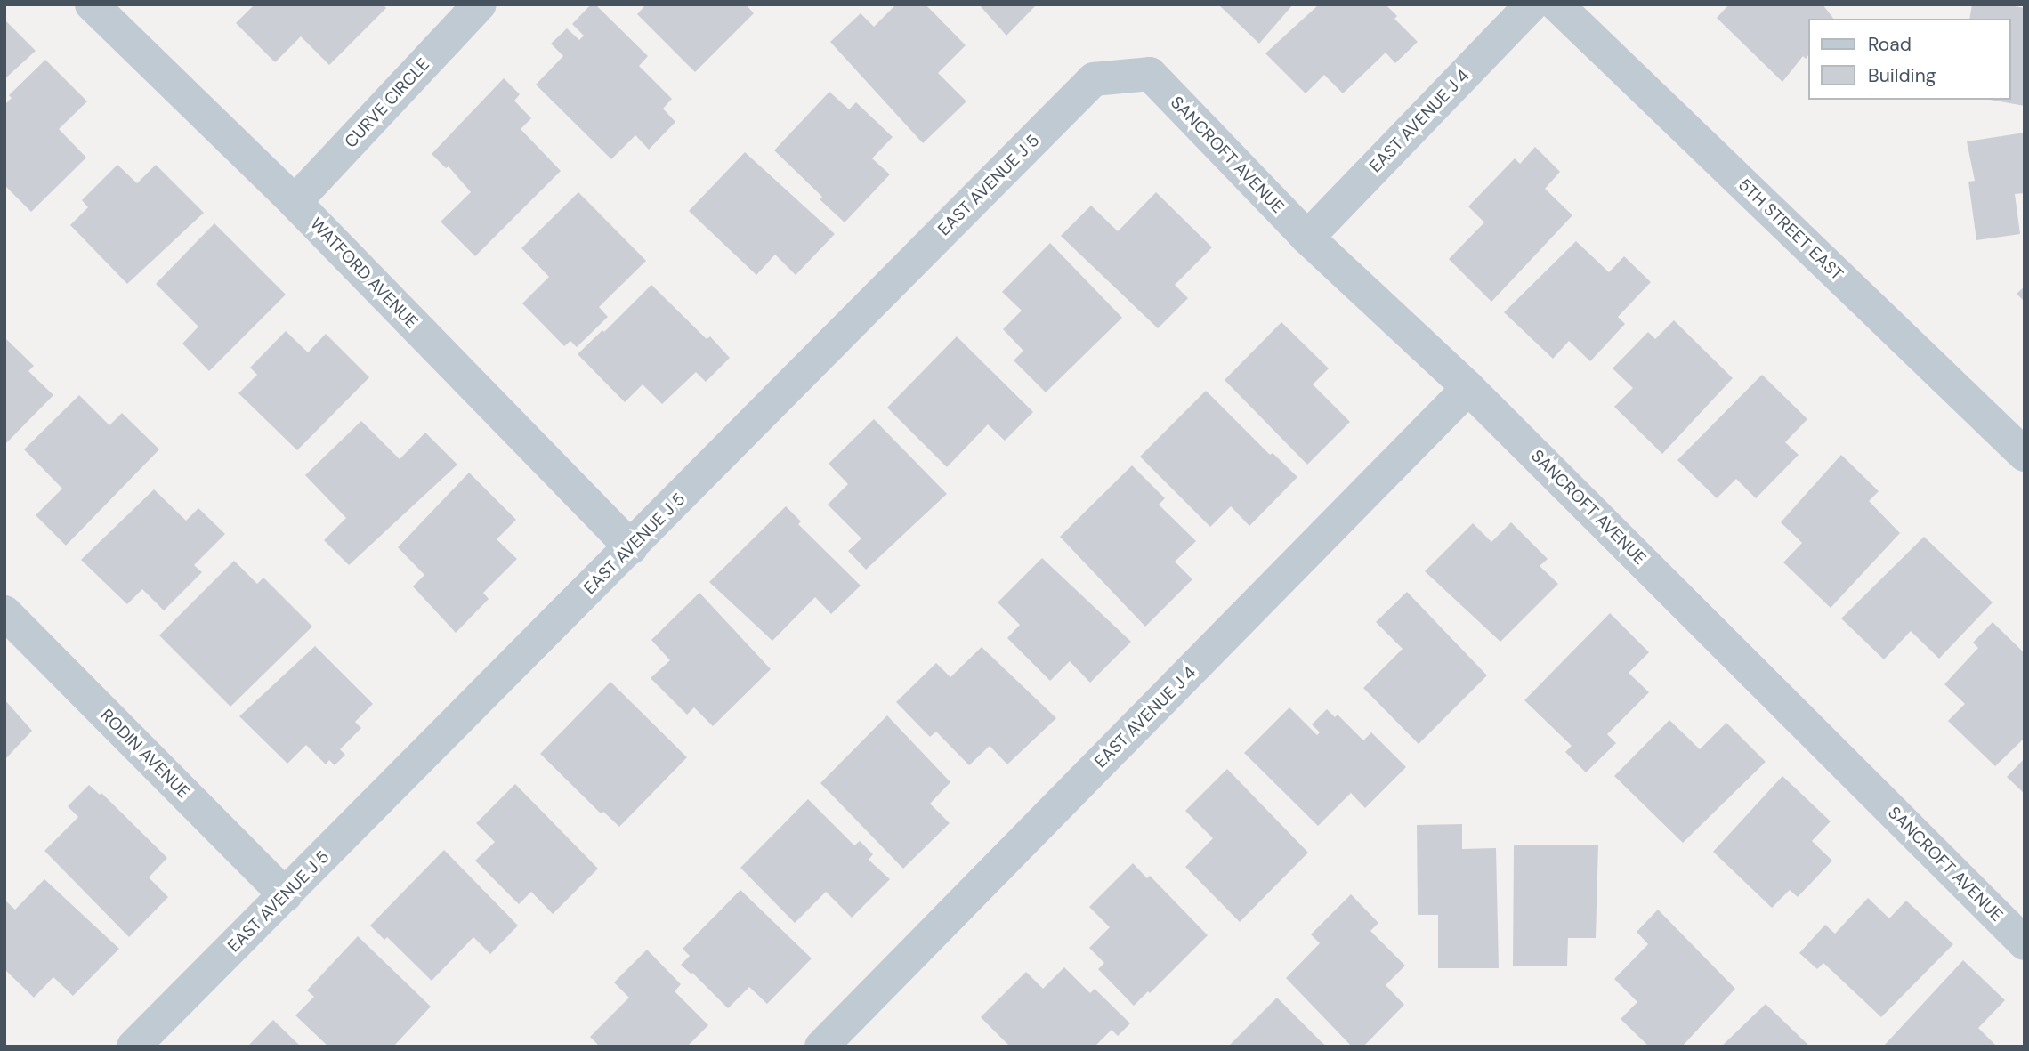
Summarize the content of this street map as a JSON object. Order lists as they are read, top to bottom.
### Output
{
  "streets": {
    "street": [
      "CURVE CIRCLE",
      "EAST AVENUE J 4",
      "SANCROFT AVENUE",
      "EAST AVENUE J 5",
      "5TH STREET EAST",
      "WATFORD AVENUE",
      "RODIN AVENUE"
    ]
  },
  "crossings": [
    ["CURVE CIRCLE", "WATFORD AVENUE"],
    ["EAST AVENUE J 4", "SANCROFT AVENUE"],
    ["SANCROFT AVENUE", "EAST AVENUE J 5"],
    ["EAST AVENUE J 5", "WATFORD AVENUE"],
    ["EAST AVENUE J 5", "RODIN AVENUE"]
  ],
  "legend": ["Road", "Building"]
}
